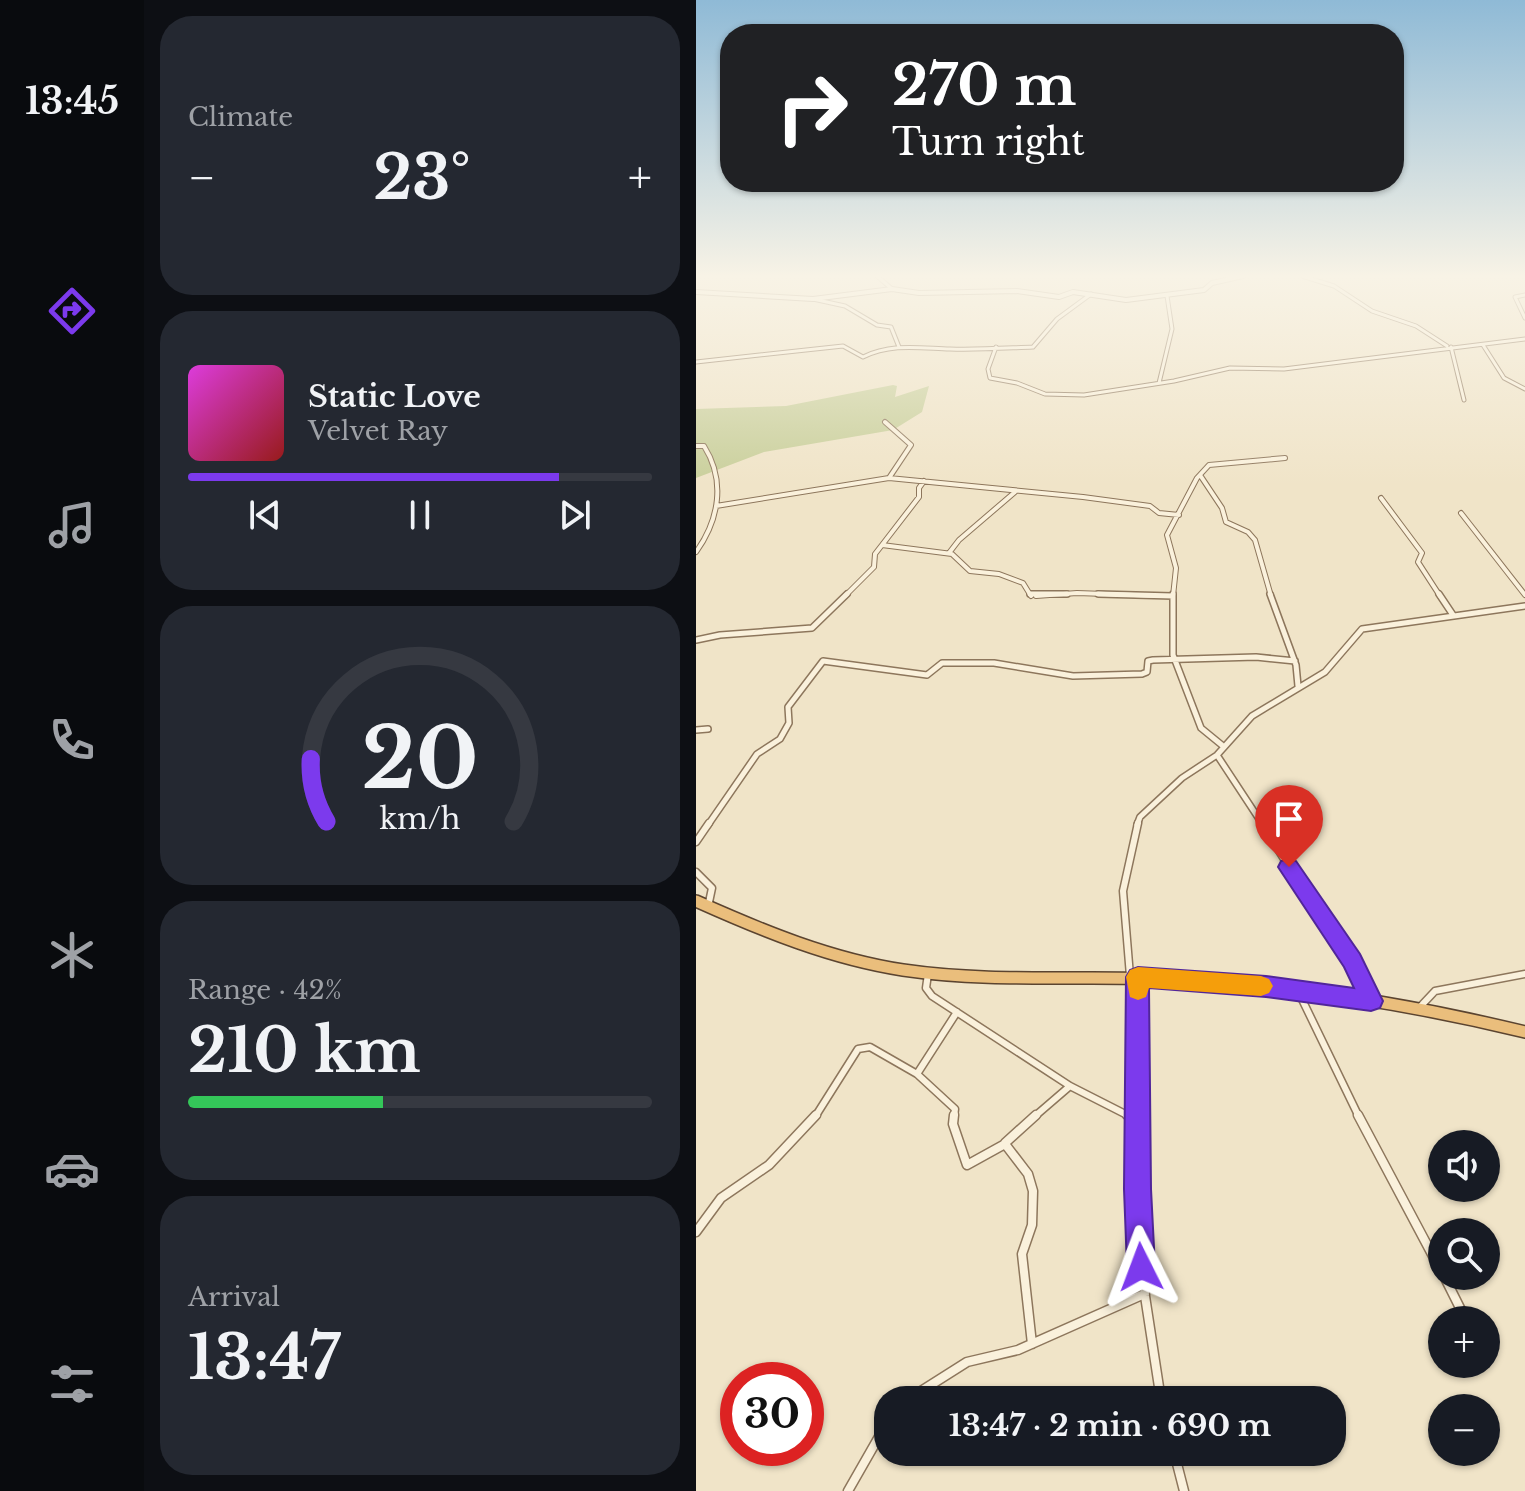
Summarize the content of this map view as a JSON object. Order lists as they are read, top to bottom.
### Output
{
  "page": {
    "tabs": "13:45",
    "tile": [
      "Climate",
      ["Range · 42%", "210 km"],
      ["Arrival", "13:47"]
    ],
    "turn": ["270 m", "Turn right"],
    "heat": ["−", "23°", "+"],
    "song": ["Static Love", "Velvet Ray"],
    "map_buttons": ["+", "−"],
    "limit": "30",
    "trip": "13:47 · 2 min · 690 m",
    "gauge": ["20", "km/h"]
  }
}
